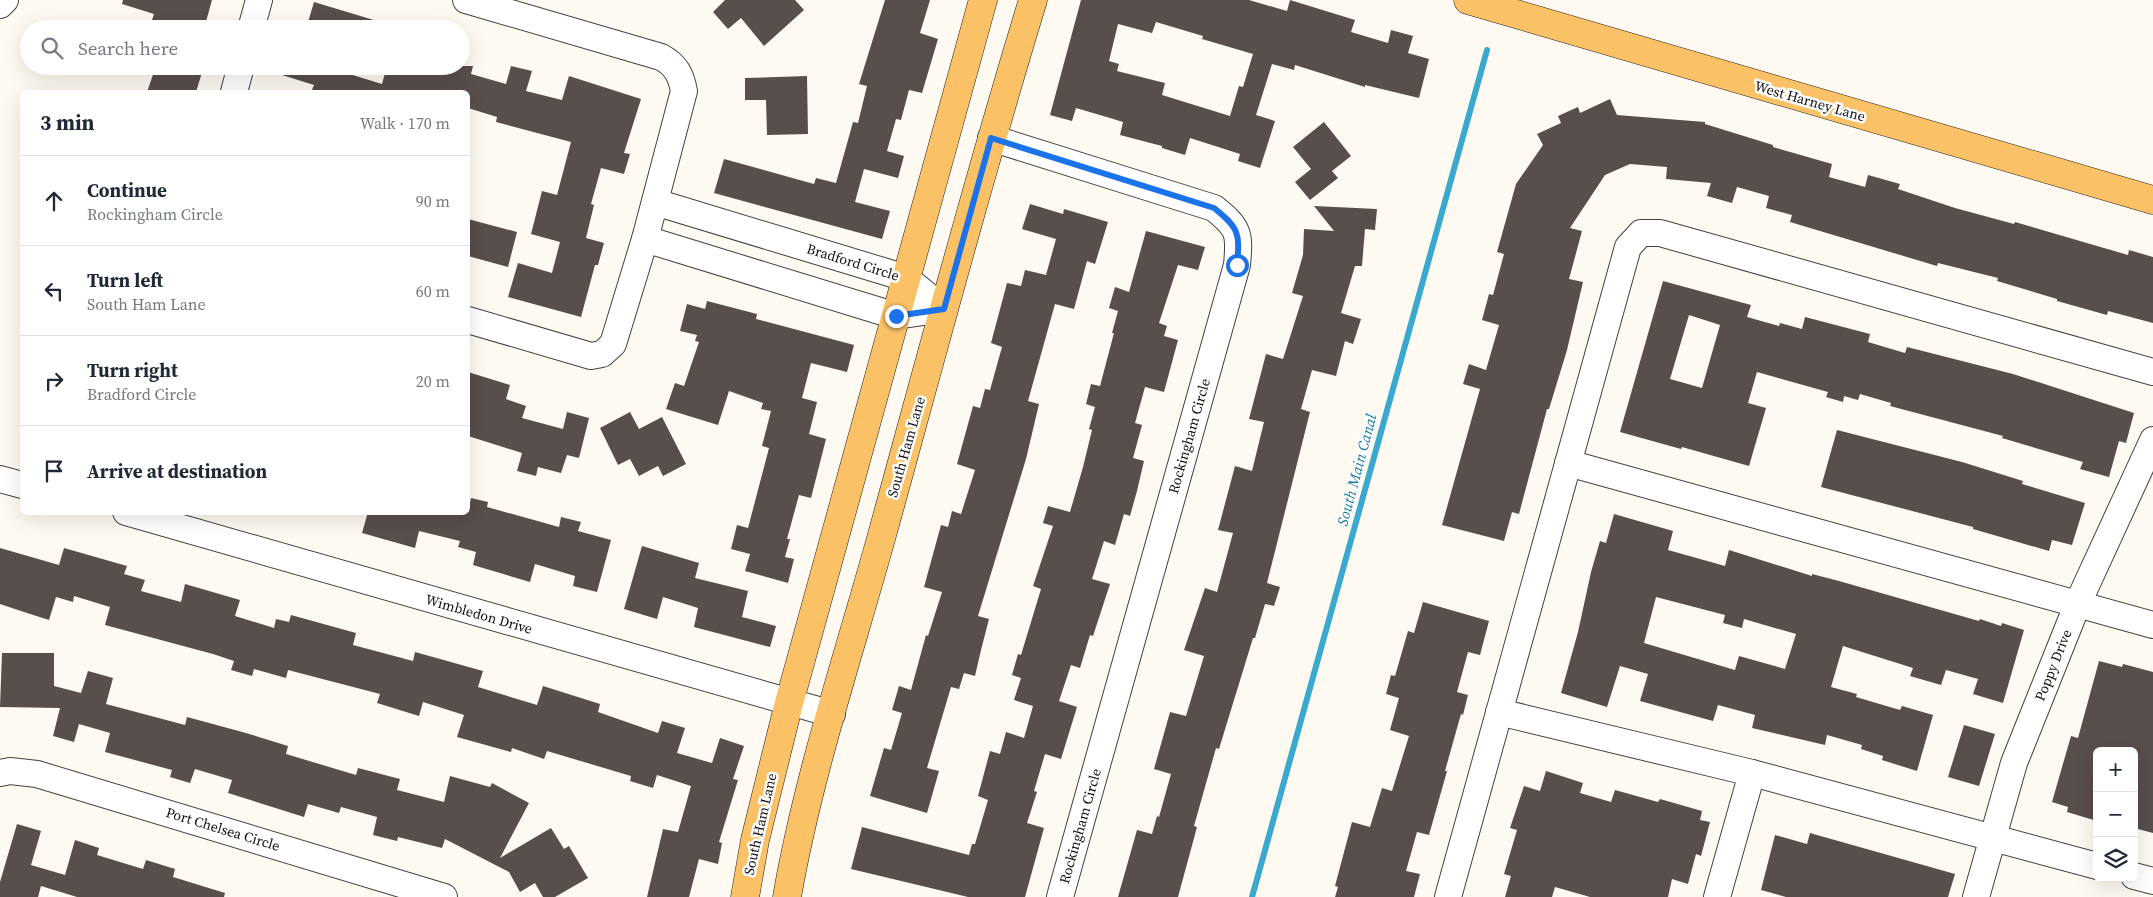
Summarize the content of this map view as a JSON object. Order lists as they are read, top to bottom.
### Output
{
  "streets": {
    "main road": ["West Harney Lane", "South Ham Lane"],
    "street": [
      "Bradford Circle",
      "Rockingham Circle",
      "Wimbledon Drive",
      "Poppy Drive",
      "Port Chelsea Circle"
    ]
  },
  "crossings": [
    ["Bradford Circle", "South Ham Lane"],
    ["Rockingham Circle", "South Ham Lane"],
    ["South Ham Lane", "Wimbledon Drive"]
  ],
  "water": ["South Main Canal"],
  "page": {
    "search": "Search here",
    "heading": ["3 min", "Walk · 170 m"],
    "list": [
      ["Continue", "Rockingham Circle", "90 m"],
      ["Turn left", "South Ham Lane", "60 m"],
      ["Turn right", "Bradford Circle", "20 m"],
      "Arrive at destination"
    ],
    "map_buttons": ["+", "−"]
  }
}
